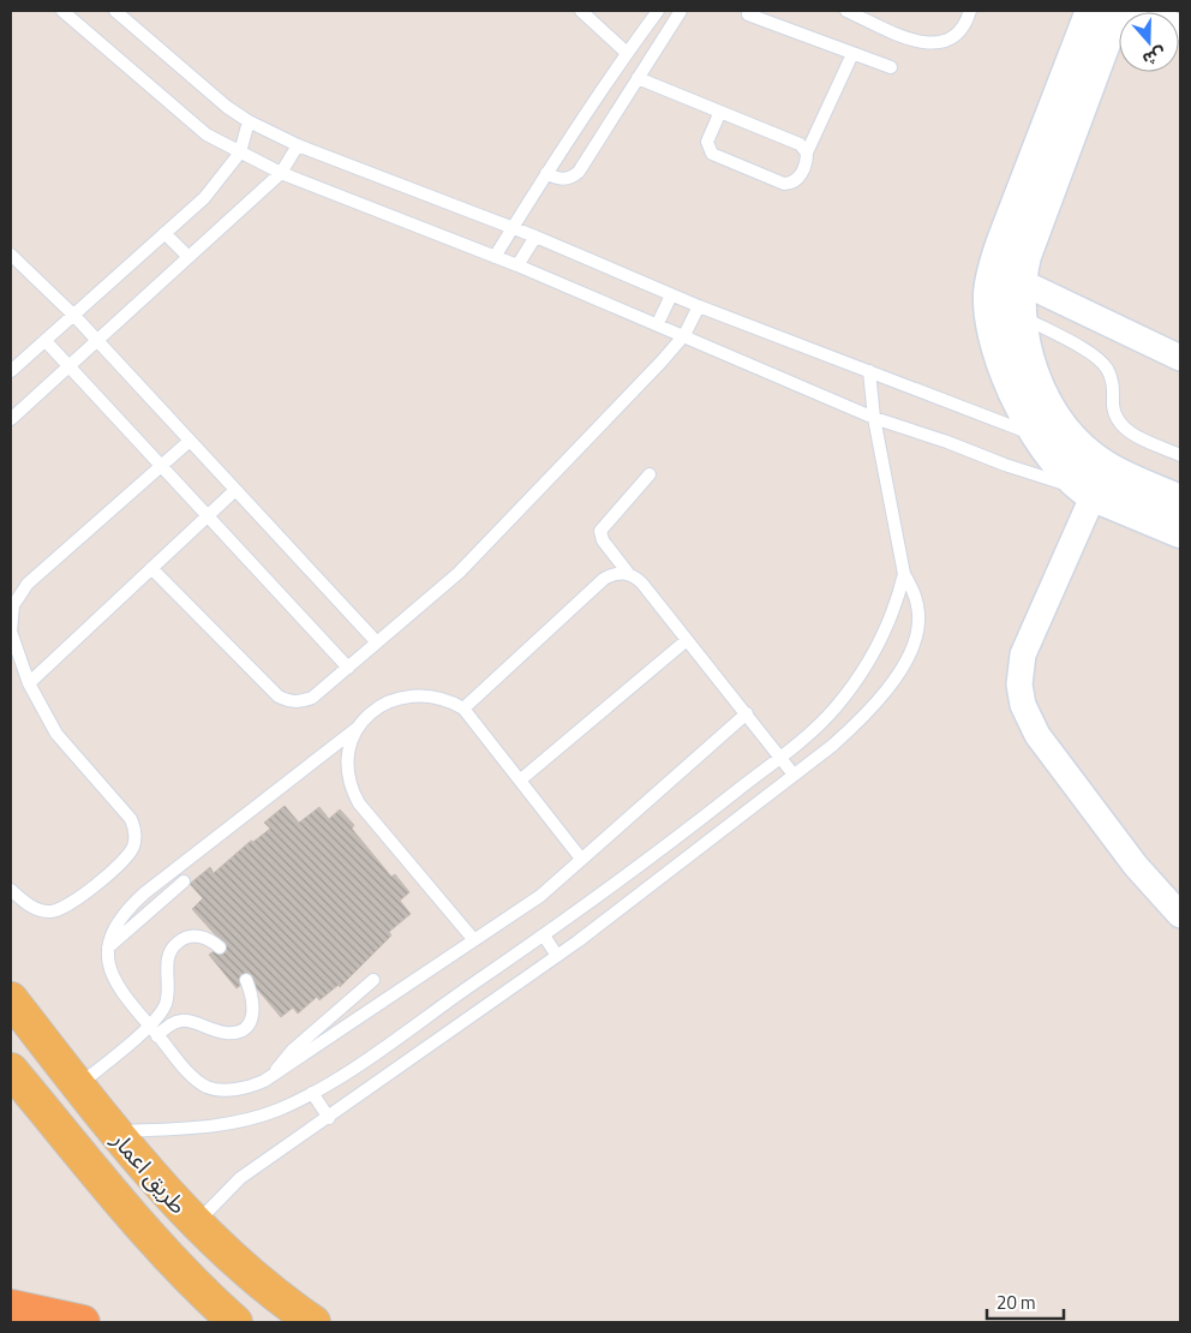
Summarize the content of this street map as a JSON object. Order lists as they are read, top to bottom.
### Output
{
  "streets": {
    "main road": ["طريق اعمار"]
  },
  "scale_bar": "20 m",
  "north": "bottom"
}
